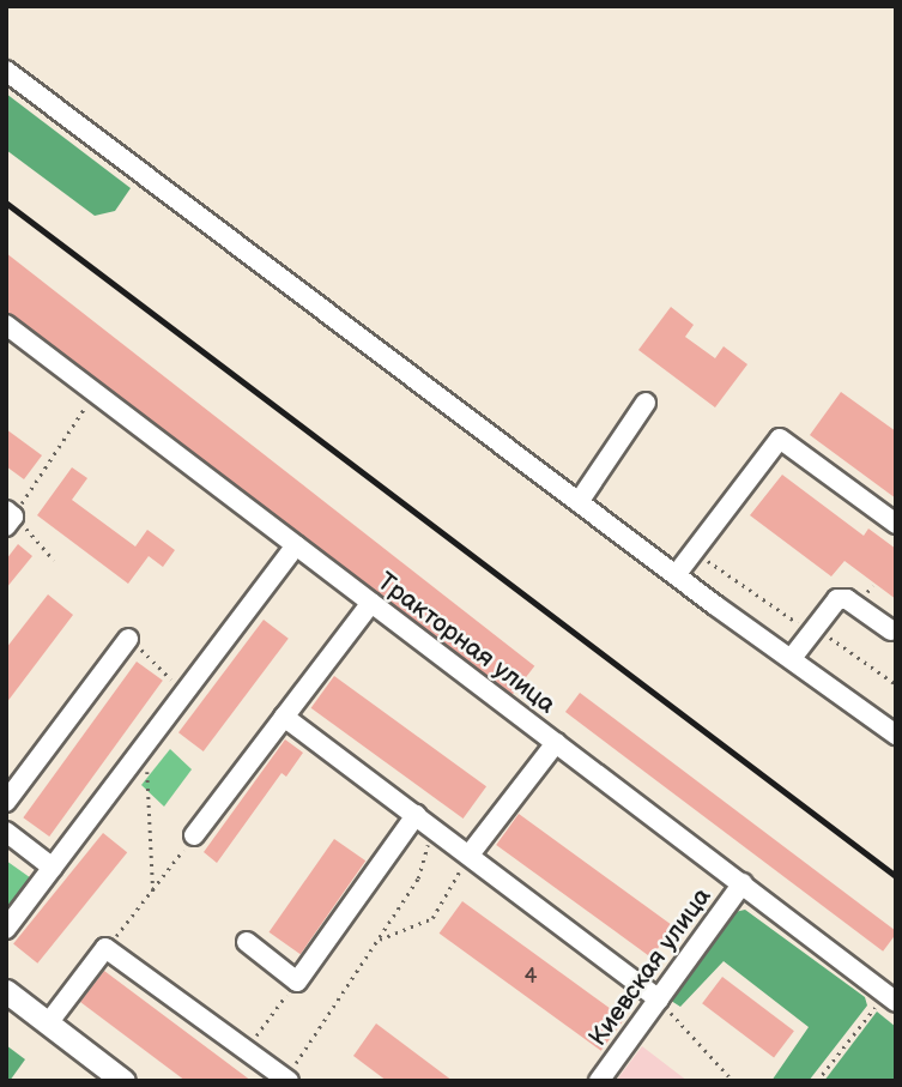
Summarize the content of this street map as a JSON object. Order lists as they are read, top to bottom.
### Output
{
  "streets": {
    "street": ["Тракторная улица", "Киевская улица"]
  },
  "crossings": [
    ["Тракторная улица", "Киевская улица"]
  ],
  "house_numbers": ["4"]
}
